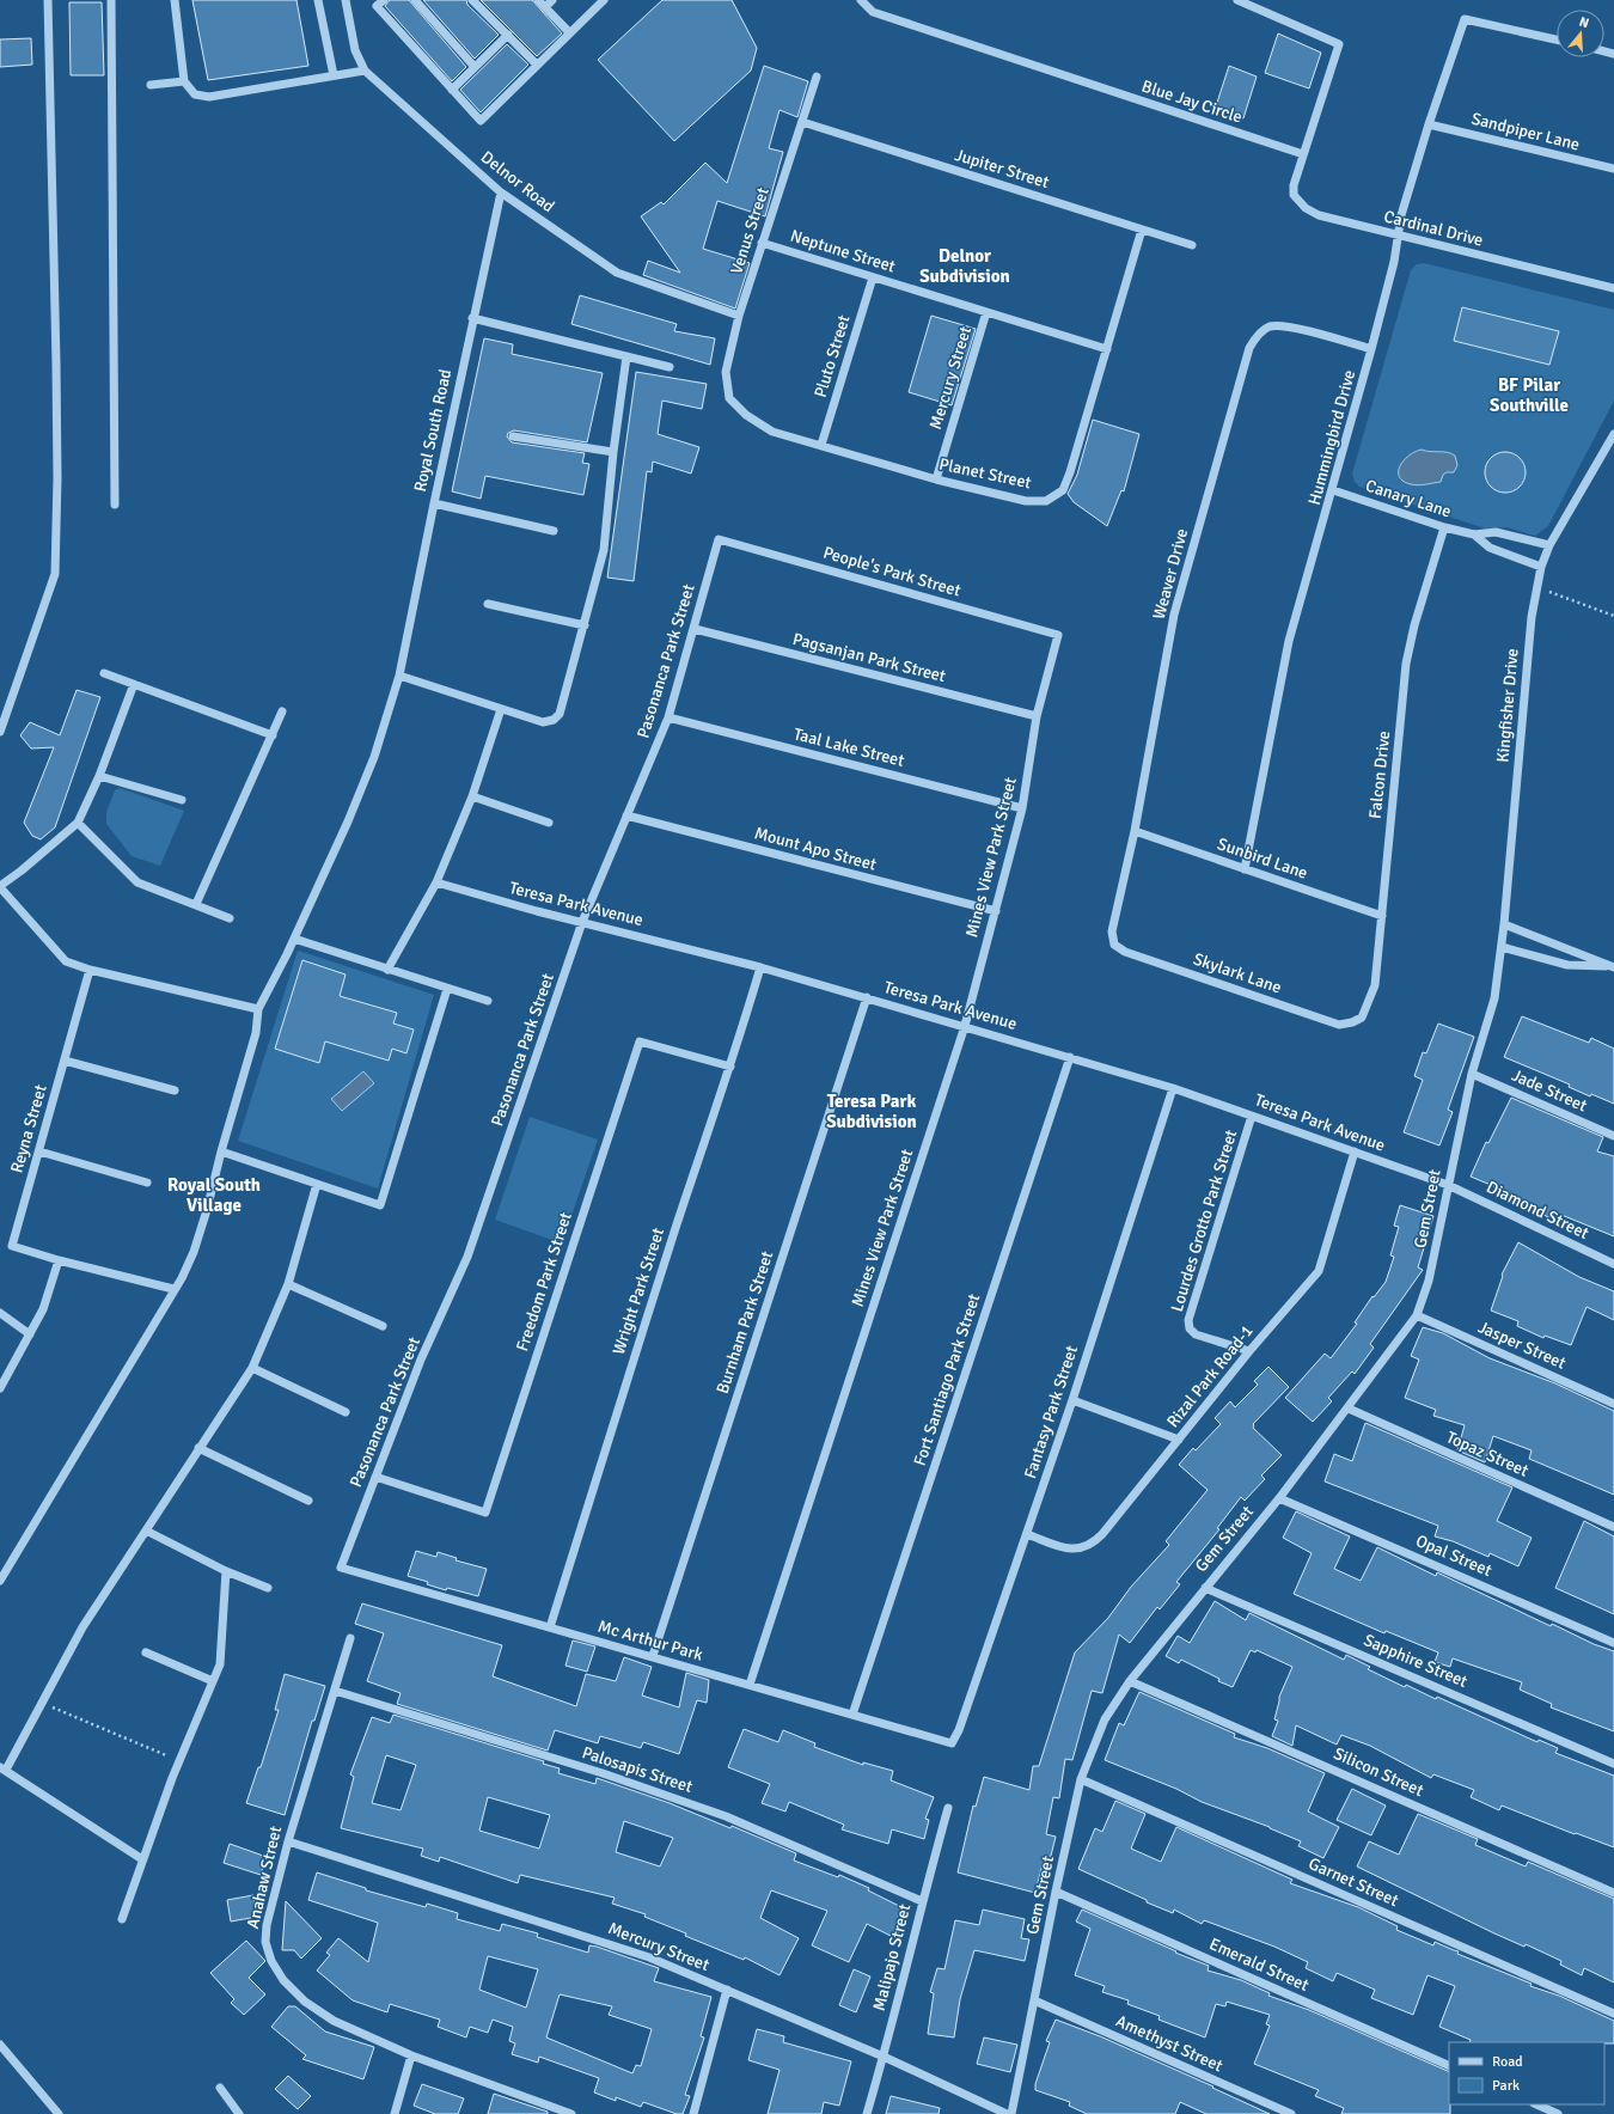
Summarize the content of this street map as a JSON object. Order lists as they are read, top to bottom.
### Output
{
  "streets": {
    "street": [
      "Blue Jay Circle",
      "Sandpiper Lane",
      "Jupiter Street",
      "Delnor Road",
      "Cardinal Drive",
      "Venus Street",
      "Neptune Street",
      "Pluto Street",
      "Mercury Street",
      "Royal South Road",
      "Hummingbird Drive",
      "Planet Street",
      "Canary Lane",
      "People's Park Street",
      "Weaver Drive",
      "Pagsanjan Park Street",
      "Pasonanca Park Street",
      "Kingfisher Drive",
      "Taal Lake Street",
      "Falcon Drive",
      "Mount Apo Street",
      "Mines View Park Street",
      "Sunbird Lane",
      "Teresa Park Avenue",
      "Skylark Lane",
      "Jade Street",
      "Reyna Street",
      "Gem Street",
      "Diamond Street",
      "Lourdes Grotto Park Street",
      "Freedom Park Street",
      "Wright Park Street",
      "Burnham Park Street",
      "Jasper Street",
      "Rizal Park Road-1",
      "Fort Santiago Park Street",
      "Fantasy Park Street",
      "Topaz Street",
      "Opal Street",
      "Mc Arthur Park",
      "Sapphire Street",
      "Palosapis Street",
      "Silicon Street",
      "Anahaw Street",
      "Garnet Street",
      "Malipajo Street",
      "Emerald Street",
      "Amethyst Street"
    ]
  },
  "crossings": [
    ["Blue Jay Circle", "Cardinal Drive"],
    ["Sandpiper Lane", "Hummingbird Drive"],
    ["Jupiter Street", "Venus Street"],
    ["Jupiter Street", "Planet Street"],
    ["Delnor Road", "Venus Street"],
    ["Delnor Road", "Royal South Road"],
    ["Cardinal Drive", "Hummingbird Drive"],
    ["Venus Street", "Neptune Street"],
    ["Venus Street", "Planet Street"],
    ["Neptune Street", "Pluto Street"],
    ["Neptune Street", "Mercury Street"],
    ["Neptune Street", "Planet Street"],
    ["Pluto Street", "Planet Street"],
    ["Mercury Street", "Planet Street"],
    ["Mercury Street", "Anahaw Street"],
    ["Mercury Street", "Malipajo Street"],
    ["Hummingbird Drive", "Canary Lane"],
    ["Hummingbird Drive", "Weaver Drive"],
    ["Hummingbird Drive", "Sunbird Lane"],
    ["Canary Lane", "Kingfisher Drive"],
    ["Canary Lane", "Falcon Drive"],
    ["People's Park Street", "Pasonanca Park Street"],
    ["People's Park Street", "Mines View Park Street"],
    ["Weaver Drive", "Sunbird Lane"],
    ["Weaver Drive", "Skylark Lane"],
    ["Pagsanjan Park Street", "Pasonanca Park Street"],
    ["Pagsanjan Park Street", "Mines View Park Street"],
    ["Pasonanca Park Street", "Taal Lake Street"],
    ["Pasonanca Park Street", "Mount Apo Street"],
    ["Pasonanca Park Street", "Teresa Park Avenue"],
    ["Pasonanca Park Street", "Freedom Park Street"],
    ["Pasonanca Park Street", "Mc Arthur Park"],
    ["Kingfisher Drive", "Gem Street"],
    ["Taal Lake Street", "Mines View Park Street"],
    ["Falcon Drive", "Sunbird Lane"],
    ["Falcon Drive", "Skylark Lane"],
    ["Mount Apo Street", "Mines View Park Street"],
    ["Mines View Park Street", "Teresa Park Avenue"],
    ["Mines View Park Street", "Mc Arthur Park"],
    ["Teresa Park Avenue", "Gem Street"],
    ["Teresa Park Avenue", "Diamond Street"],
    ["Teresa Park Avenue", "Lourdes Grotto Park Street"],
    ["Teresa Park Avenue", "Wright Park Street"],
    ["Teresa Park Avenue", "Burnham Park Street"],
    ["Teresa Park Avenue", "Rizal Park Road-1"],
    ["Teresa Park Avenue", "Fort Santiago Park Street"],
    ["Teresa Park Avenue", "Fantasy Park Street"],
    ["Jade Street", "Gem Street"],
    ["Gem Street", "Diamond Street"],
    ["Gem Street", "Jasper Street"],
    ["Gem Street", "Topaz Street"],
    ["Gem Street", "Opal Street"],
    ["Gem Street", "Sapphire Street"],
    ["Gem Street", "Silicon Street"],
    ["Gem Street", "Garnet Street"],
    ["Gem Street", "Emerald Street"],
    ["Gem Street", "Amethyst Street"],
    ["Lourdes Grotto Park Street", "Rizal Park Road-1"],
    ["Freedom Park Street", "Wright Park Street"],
    ["Wright Park Street", "Mc Arthur Park"],
    ["Burnham Park Street", "Mc Arthur Park"],
    ["Rizal Park Road-1", "Fantasy Park Street"],
    ["Fort Santiago Park Street", "Mc Arthur Park"],
    ["Fantasy Park Street", "Mc Arthur Park"],
    ["Palosapis Street", "Anahaw Street"],
    ["Palosapis Street", "Malipajo Street"]
  ],
  "districts": [
    "Delnor Subdivision",
    "BF Pilar Southville",
    "Teresa Park Subdivision",
    "Royal South Village"
  ],
  "legend": ["Road", "Park"],
  "north": "top"
}
